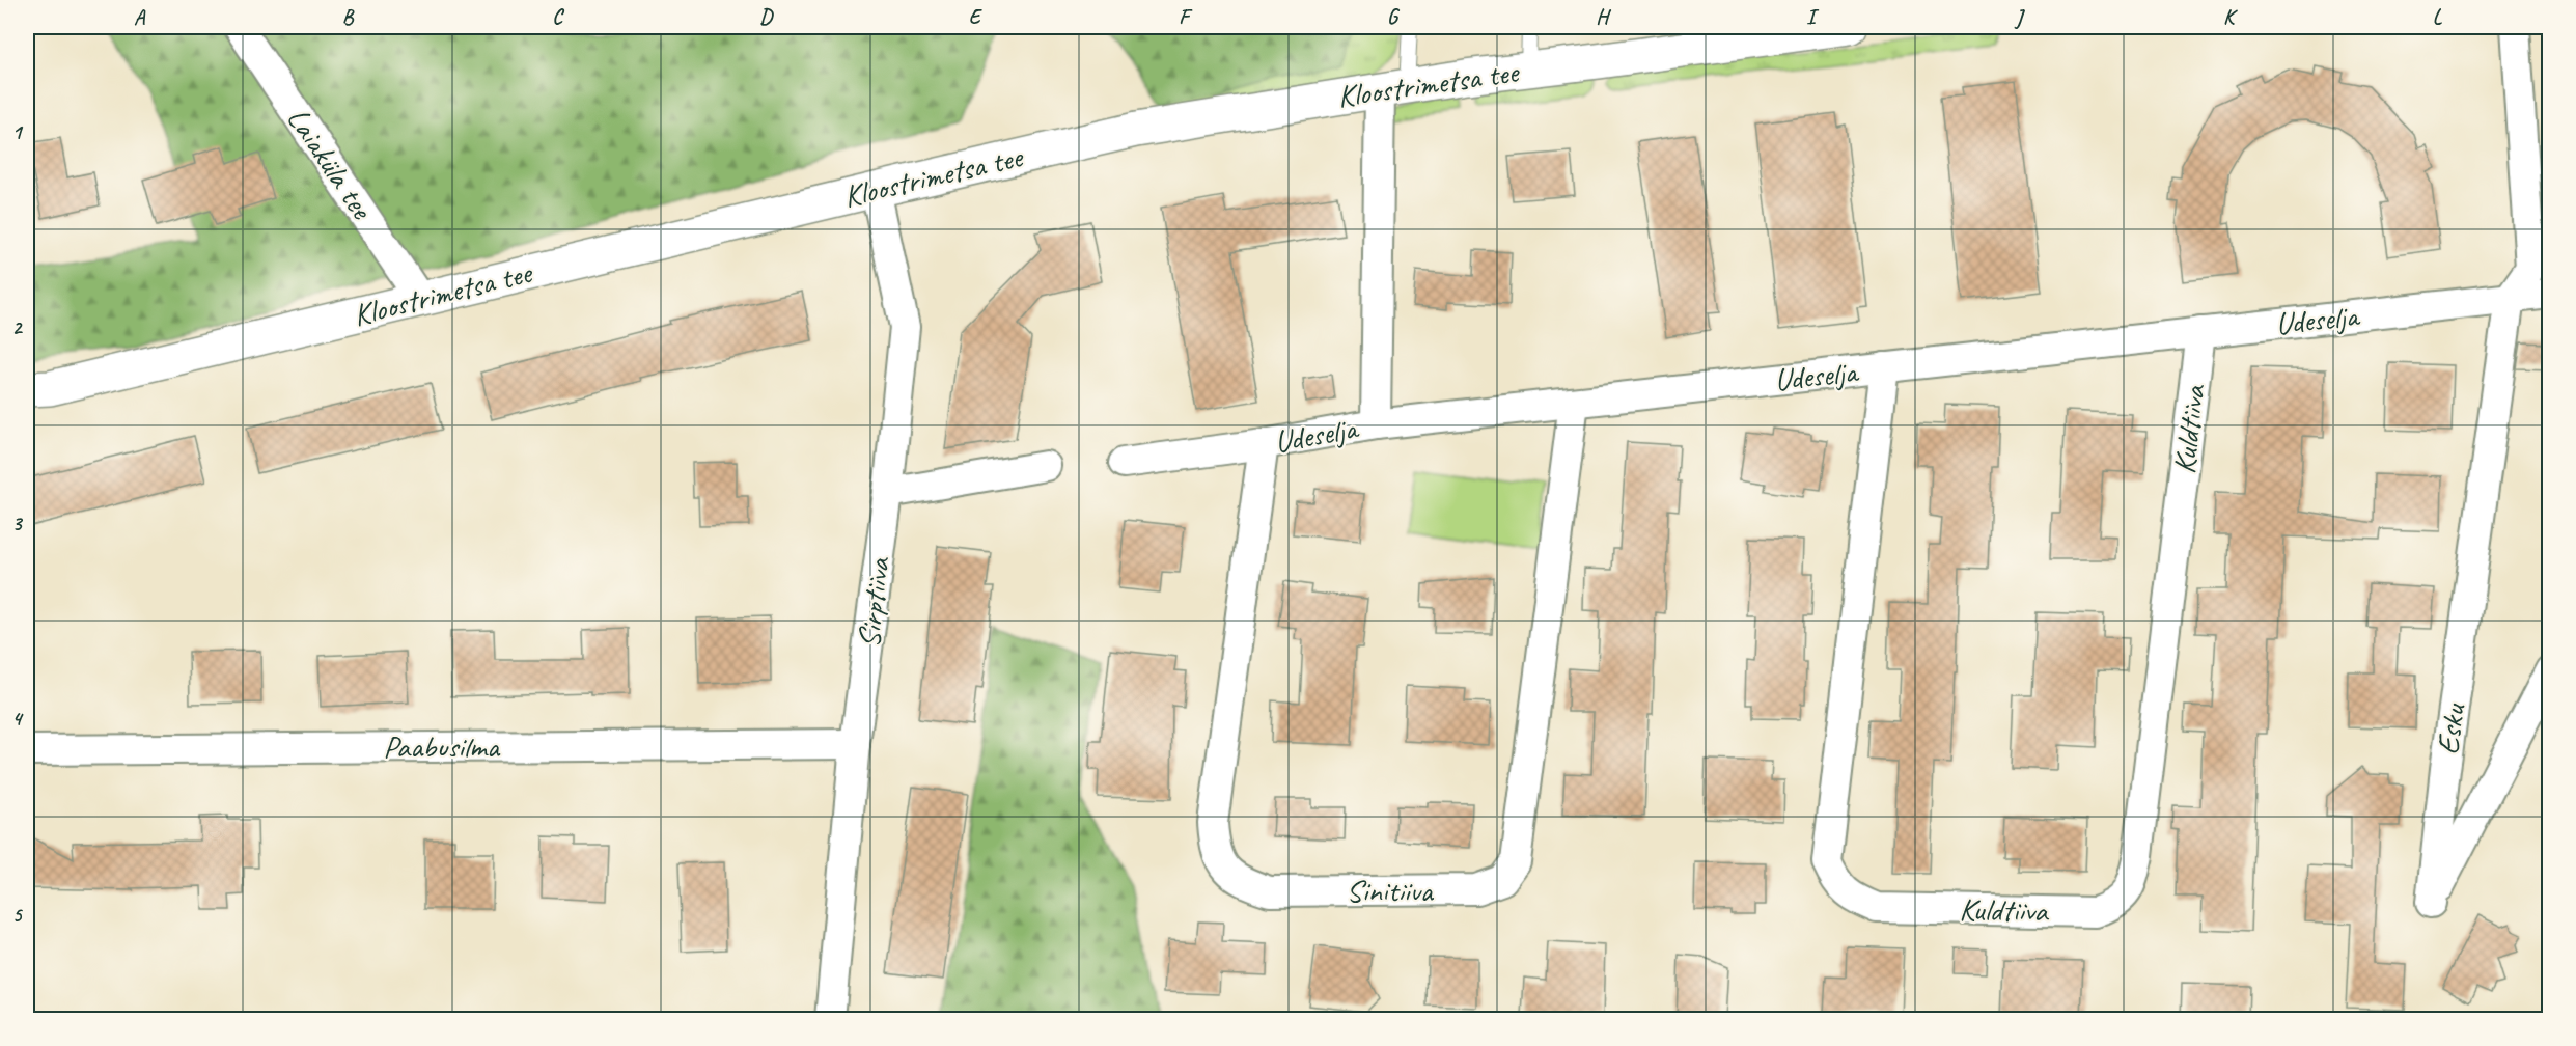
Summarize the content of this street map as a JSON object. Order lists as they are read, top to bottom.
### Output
{
  "streets": {
    "main road": ["Kloostrimetsa tee"],
    "street": [
      "Laiaküla tee",
      "Udeselja",
      "Kuldtiiva",
      "Sirptiiva",
      "Esku",
      "Paabusilma",
      "Sinitiiva"
    ]
  },
  "crossings": [
    ["Kloostrimetsa tee", "Laiaküla tee"],
    ["Kloostrimetsa tee", "Sirptiiva"],
    ["Udeselja", "Kuldtiiva"],
    ["Udeselja", "Esku"],
    ["Udeselja", "Sinitiiva"],
    ["Sirptiiva", "Paabusilma"]
  ],
  "grid": {
    "columns": [
      "A",
      "B",
      "C",
      "D",
      "E",
      "F",
      "G",
      "H",
      "I",
      "J",
      "K",
      "L"
    ],
    "rows": [
      "1",
      "2",
      "3",
      "4",
      "5"
    ]
  }
}
